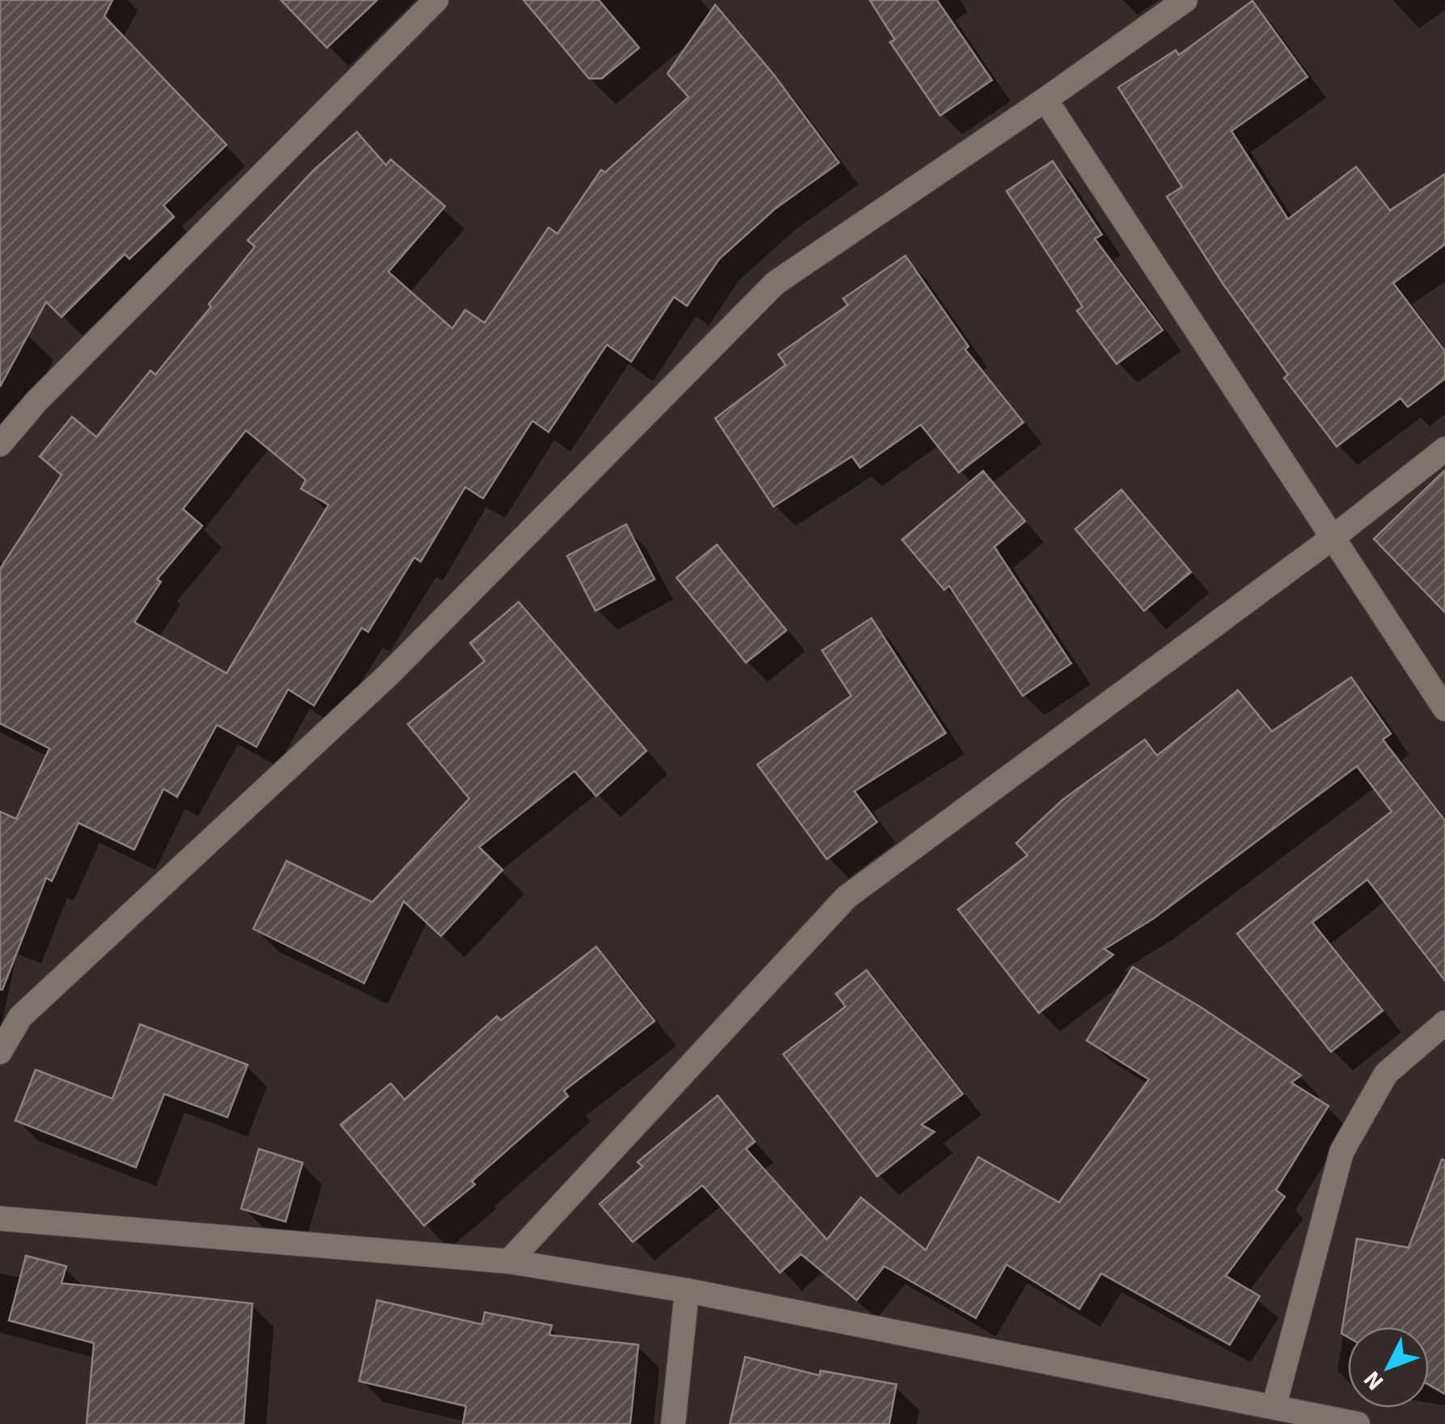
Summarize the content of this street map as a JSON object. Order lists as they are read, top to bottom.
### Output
{
  "north": "bottom left"
}
